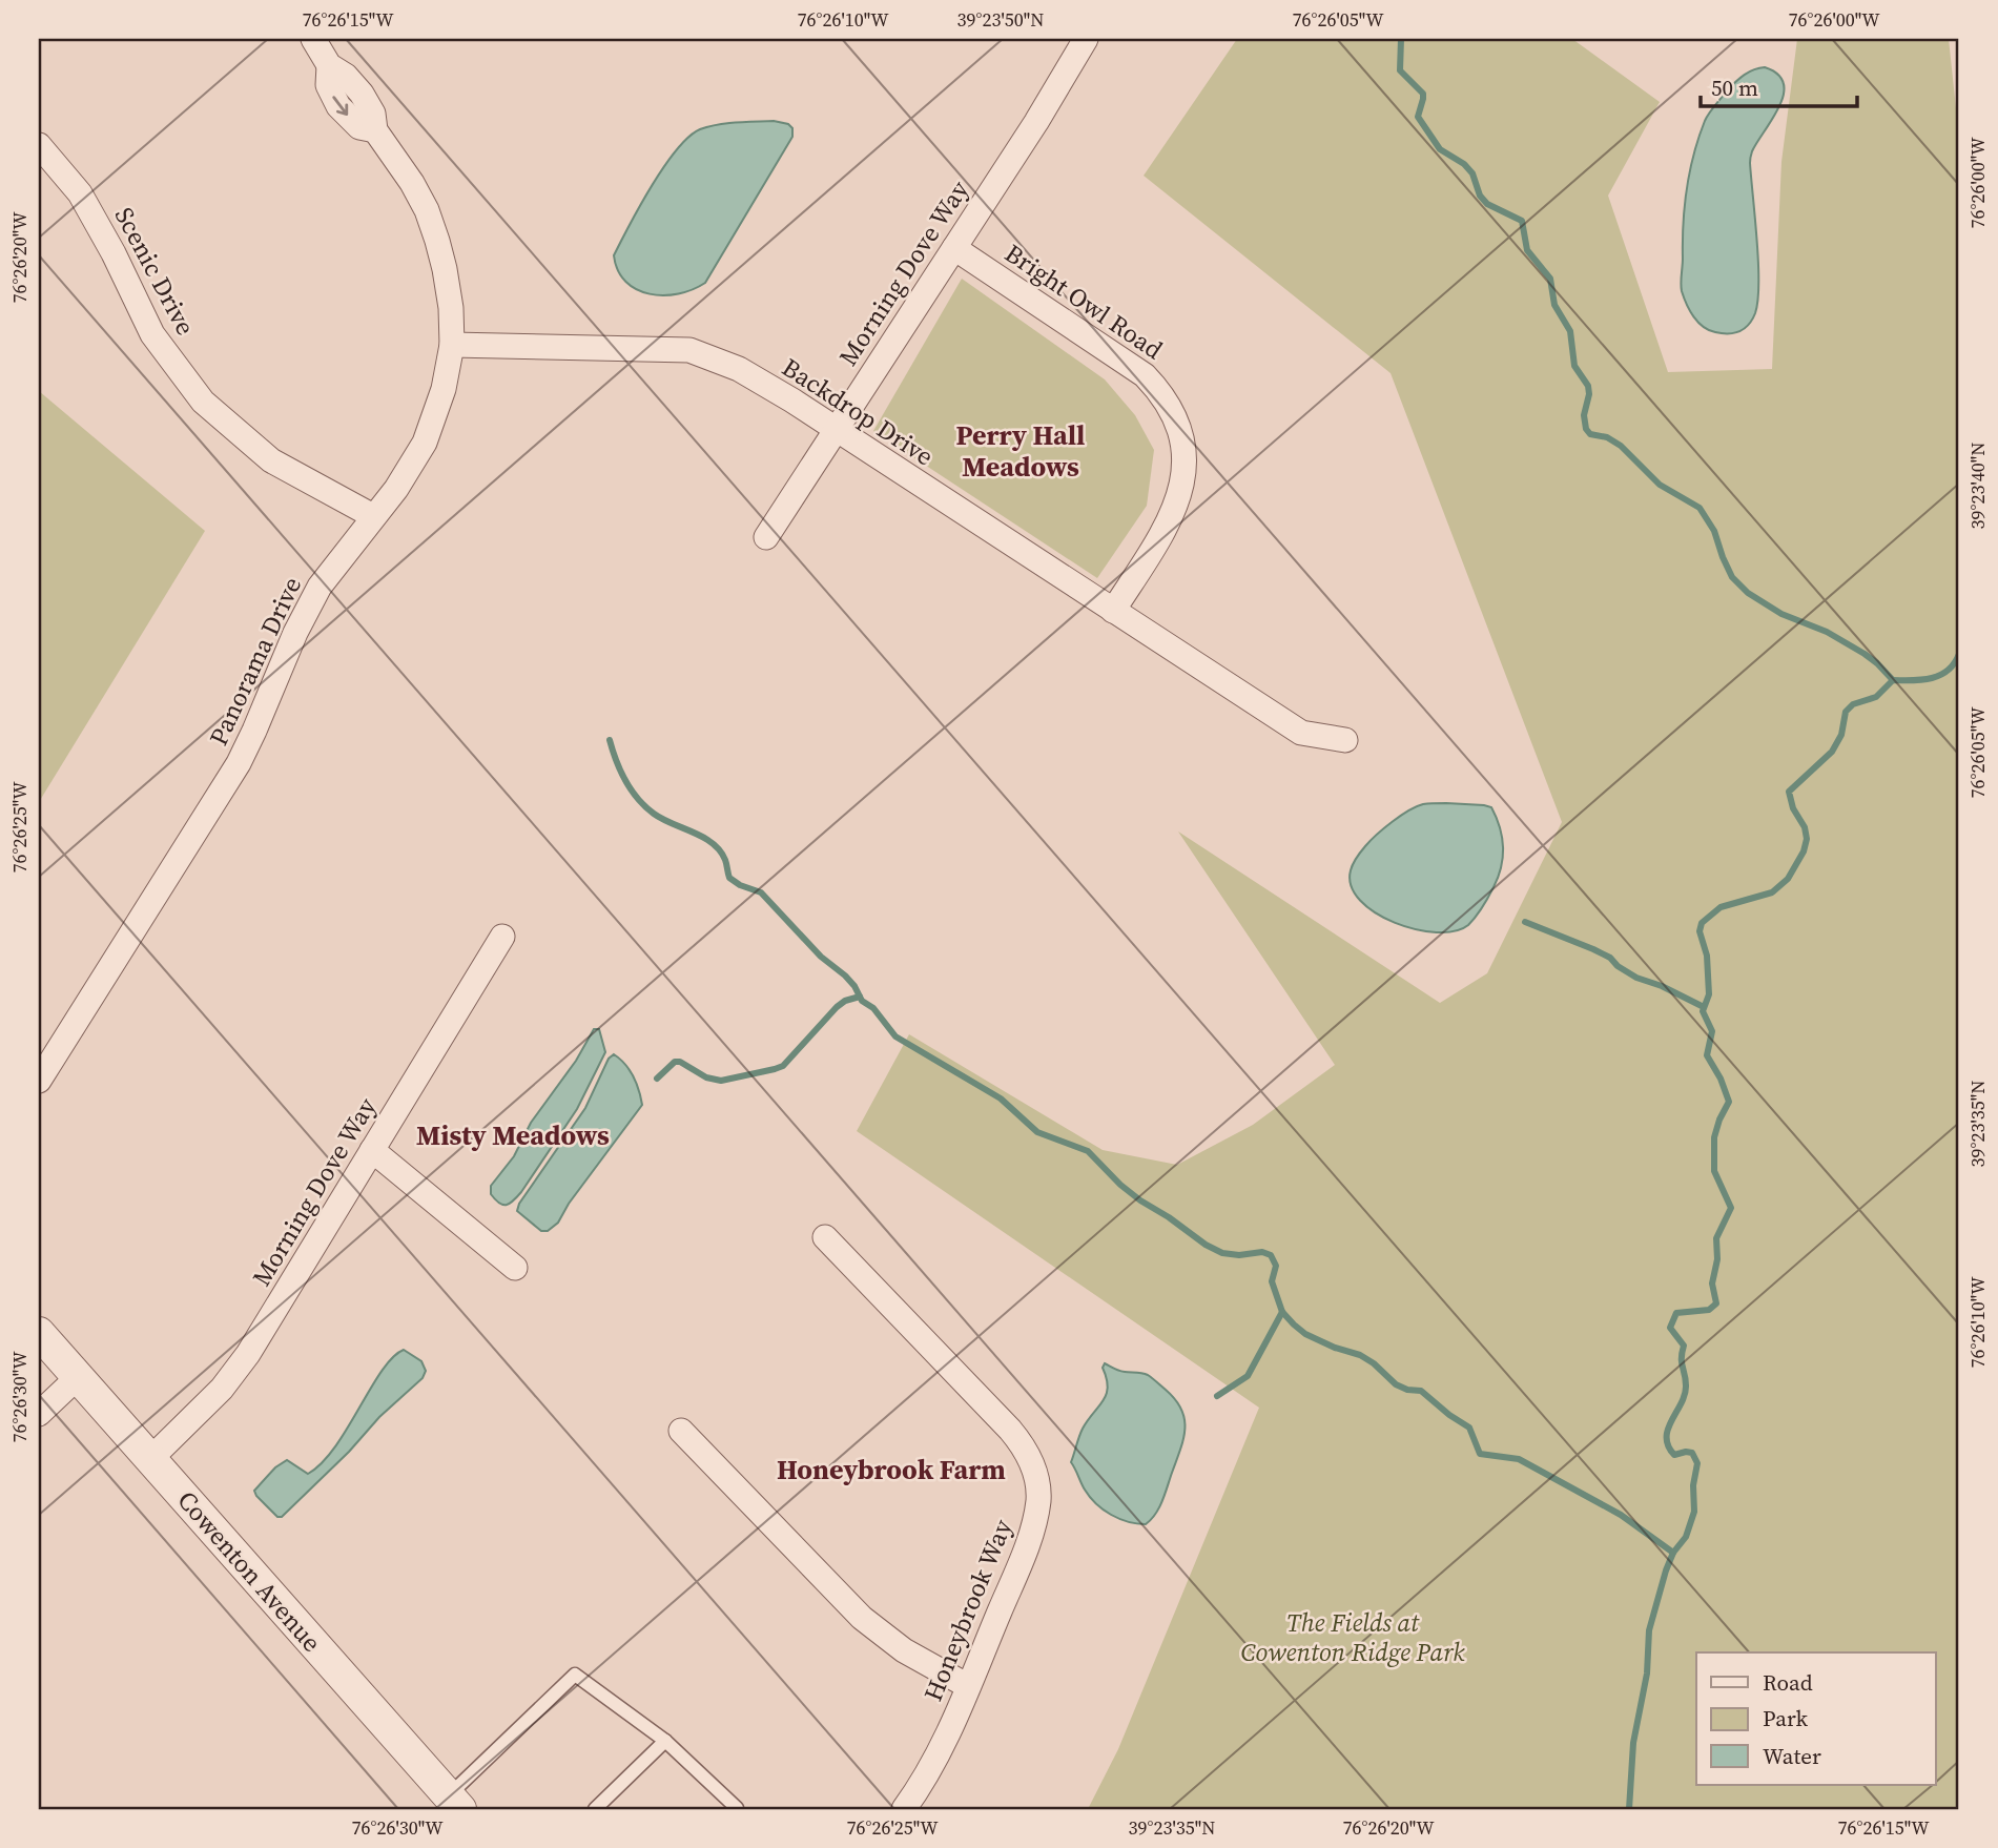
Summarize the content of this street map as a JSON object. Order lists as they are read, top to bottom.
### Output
{
  "streets": {
    "street": [
      "Scenic Drive",
      "Morning Dove Way",
      "Bright Owl Road",
      "Backdrop Drive",
      "Panorama Drive",
      "Cowenton Avenue",
      "Honeybrook Way"
    ]
  },
  "crossings": [
    ["Scenic Drive", "Panorama Drive"],
    ["Morning Dove Way", "Bright Owl Road"],
    ["Morning Dove Way", "Backdrop Drive"],
    ["Morning Dove Way", "Cowenton Avenue"],
    ["Bright Owl Road", "Backdrop Drive"],
    ["Backdrop Drive", "Panorama Drive"]
  ],
  "districts": ["Perry Hall Meadows", "Misty Meadows", "Honeybrook Farm"],
  "parks": ["The Fields at Cowenton Ridge Park"],
  "legend": ["Road", "Park", "Water"],
  "scale_bar": "50 m",
  "coordinates": [
    "76°26'15\"W",
    "76°26'10\"W",
    "39°23'50\"N",
    "76°26'05\"W",
    "76°26'00\"W",
    "76°26'20\"W",
    "39°23'40\"N",
    "76°26'25\"W",
    "39°23'35\"N",
    "76°26'30\"W"
  ]
}
